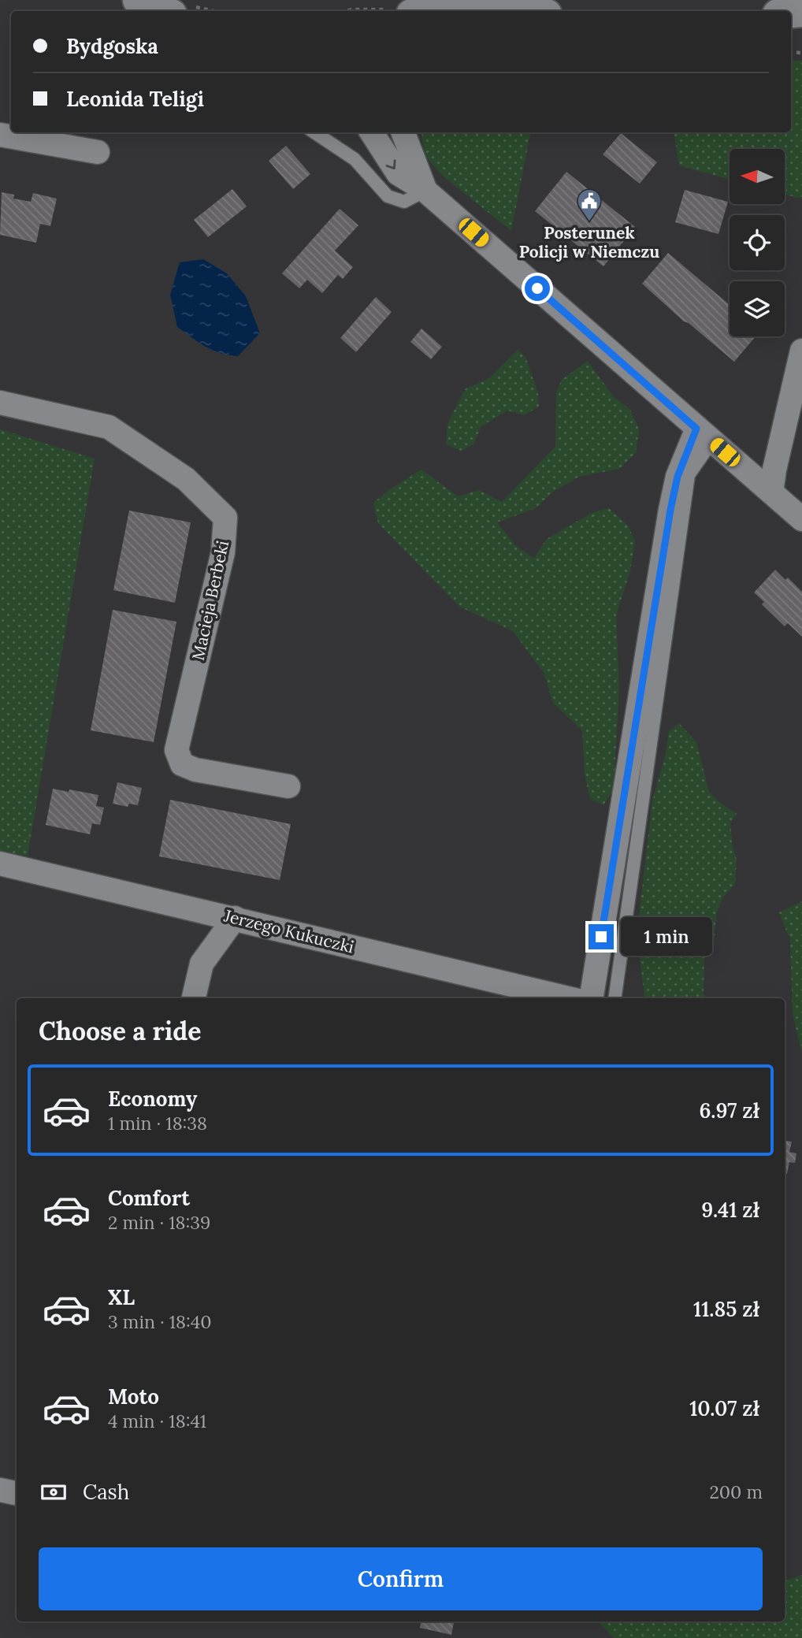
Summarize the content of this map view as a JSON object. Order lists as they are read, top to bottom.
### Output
{
  "streets": {
    "street": ["Macieja Berbeki", "Jerzego Kukuczki"]
  },
  "places": {
    "public building": ["Posterunek Policji w Niemczu"]
  },
  "north": "left",
  "page": {
    "banner": ["Bydgoska", "Leonida Teligi"],
    "bubble": "1 min",
    "heading": "Choose a ride",
    "list": [
      {
        "name": "Economy",
        "note": "1 min · 18:38",
        "value": "6.97 zł"
      },
      {
        "name": "Comfort",
        "note": "2 min · 18:39",
        "value": "9.41 zł"
      },
      {
        "name": "XL",
        "note": "3 min · 18:40",
        "value": "11.85 zł"
      },
      {
        "name": "Moto",
        "note": "4 min · 18:41",
        "value": "10.07 zł"
      }
    ],
    "pay": ["Cash", "200 m"],
    "buttons": "Confirm"
  }
}
